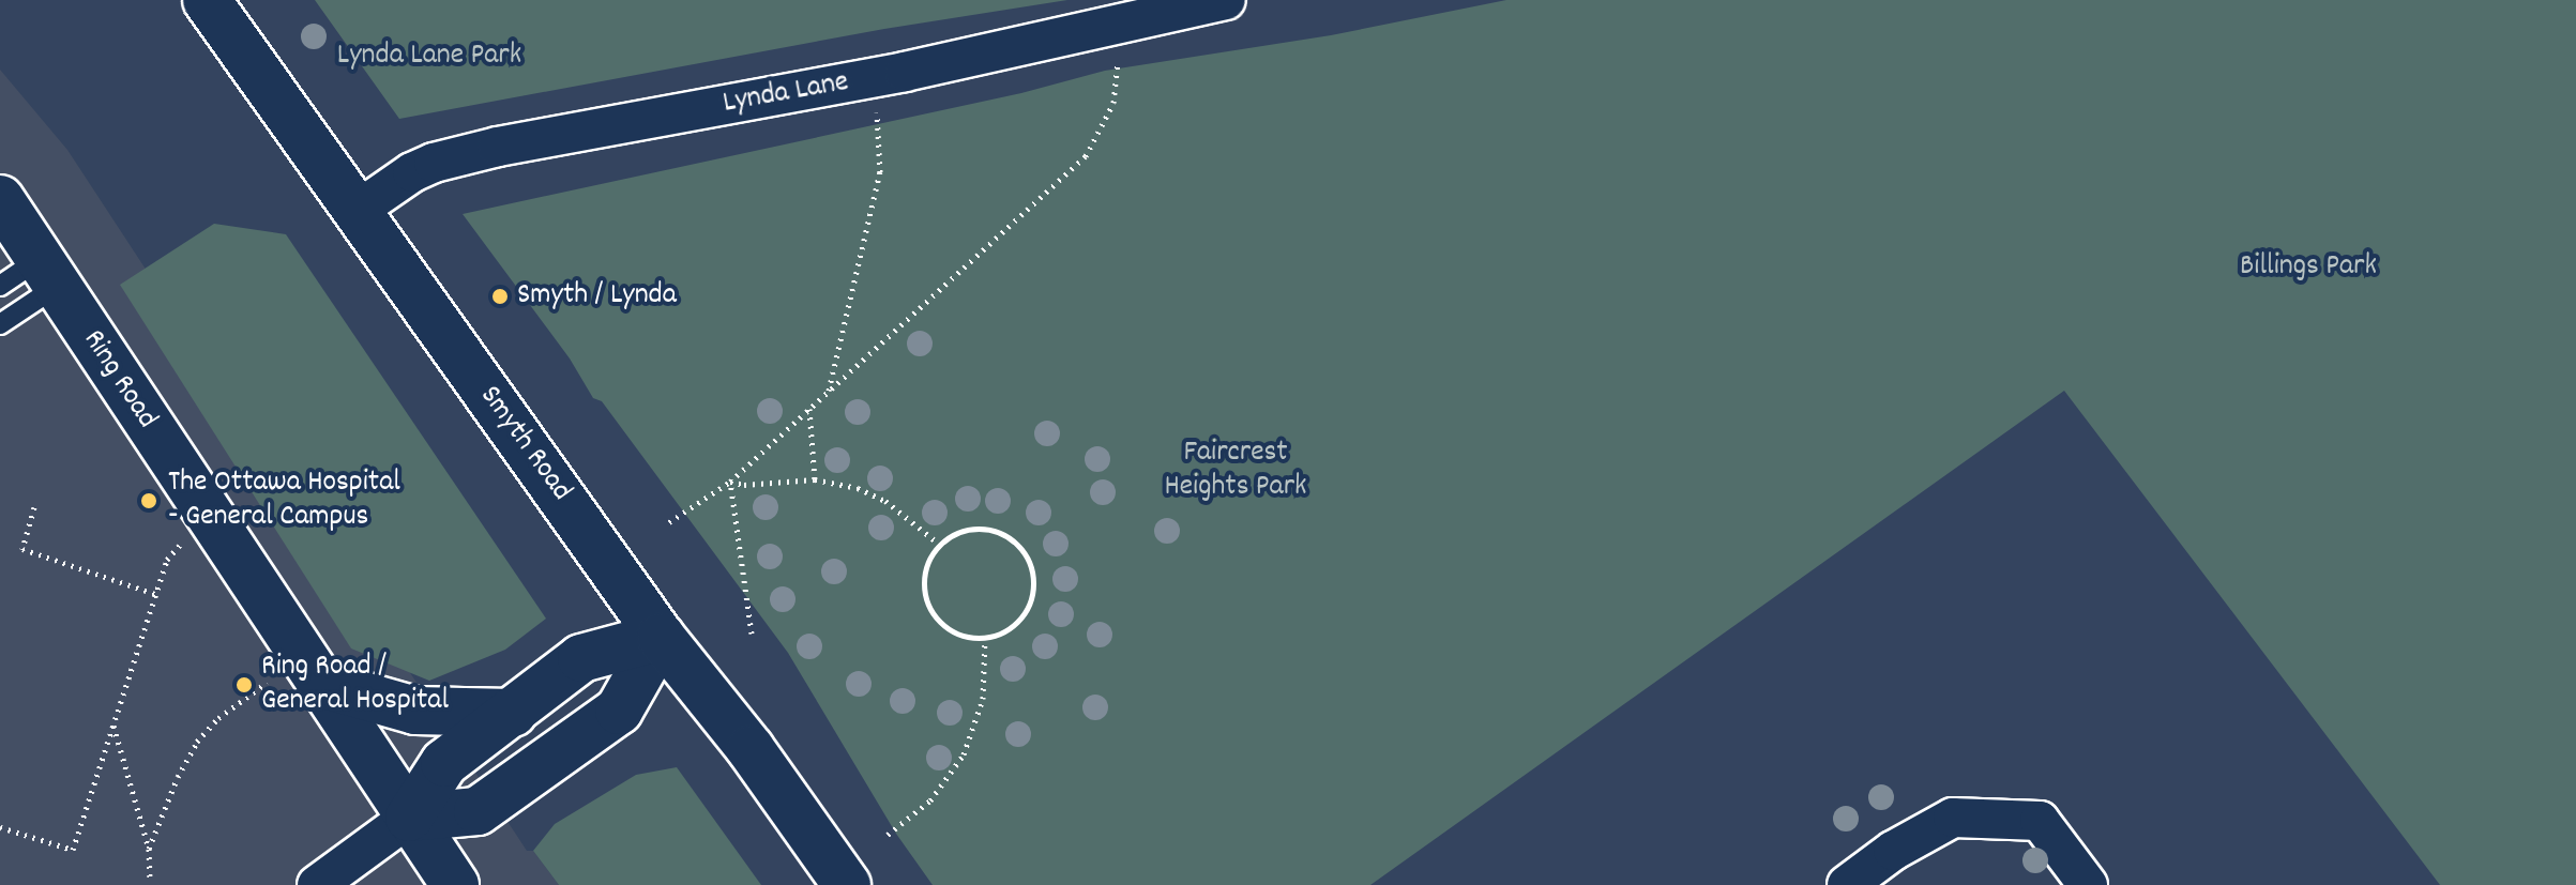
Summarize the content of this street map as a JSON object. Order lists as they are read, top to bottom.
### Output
{
  "streets": {
    "street": ["Lynda Lane", "Ring Road", "Smyth Road"]
  },
  "crossings": [
    ["Lynda Lane", "Smyth Road"]
  ],
  "parks": ["Lynda Lane Park", "Billings Park", "Faircrest Heights Park"],
  "places": ["Smyth / Lynda", "The Ottawa Hospital - General Campus", "Ring Road / General Hospital"]
}
